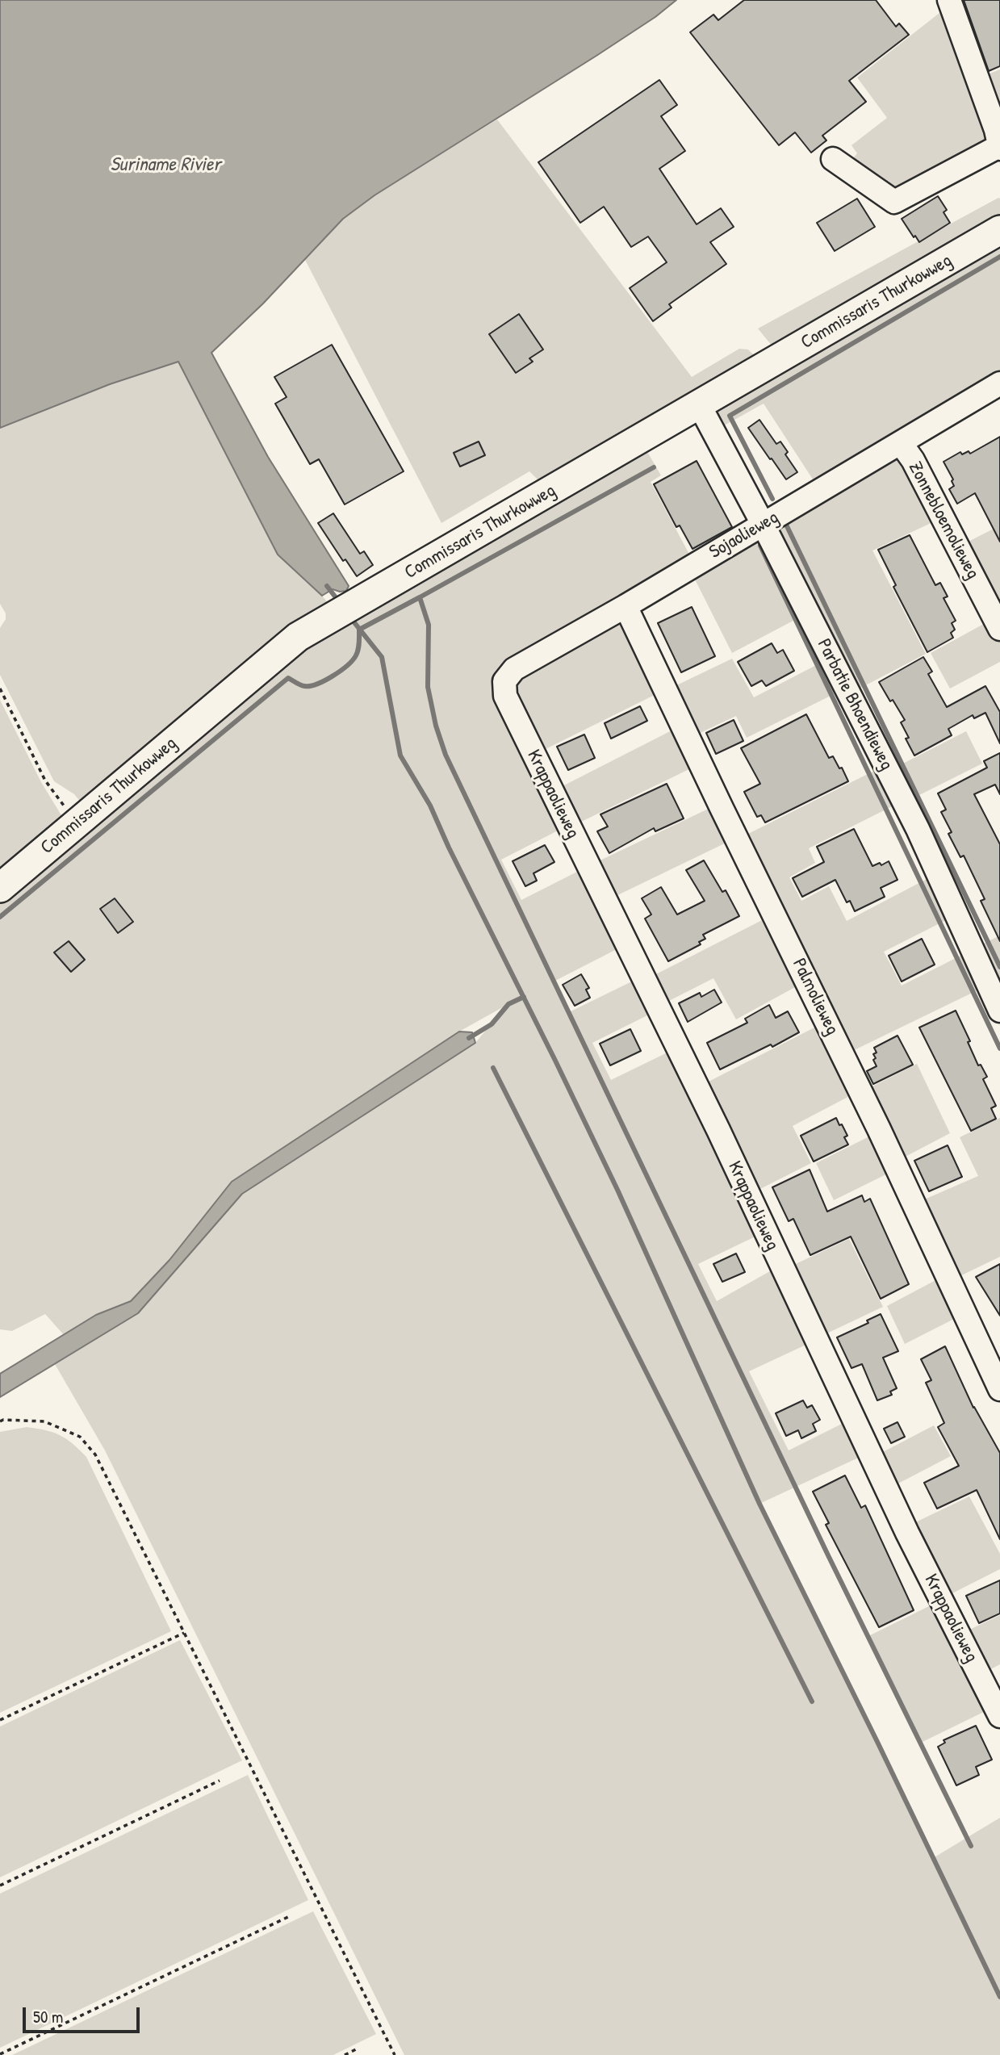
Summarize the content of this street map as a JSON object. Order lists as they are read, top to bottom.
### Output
{
  "streets": {
    "main road": ["Commissaris Thurkowweg"],
    "street": [
      "Zonnebloemolieweg",
      "Sojaolieweg",
      "Parbatie Bhoendieweg",
      "Krappaolieweg",
      "Palmolieweg"
    ]
  },
  "crossings": [
    ["Commissaris Thurkowweg", "Parbatie Bhoendieweg"],
    ["Zonnebloemolieweg", "Sojaolieweg"],
    ["Sojaolieweg", "Parbatie Bhoendieweg"],
    ["Sojaolieweg", "Krappaolieweg"],
    ["Sojaolieweg", "Palmolieweg"]
  ],
  "water": ["Suriname Rivier"],
  "scale_bar": "50 m"
}
